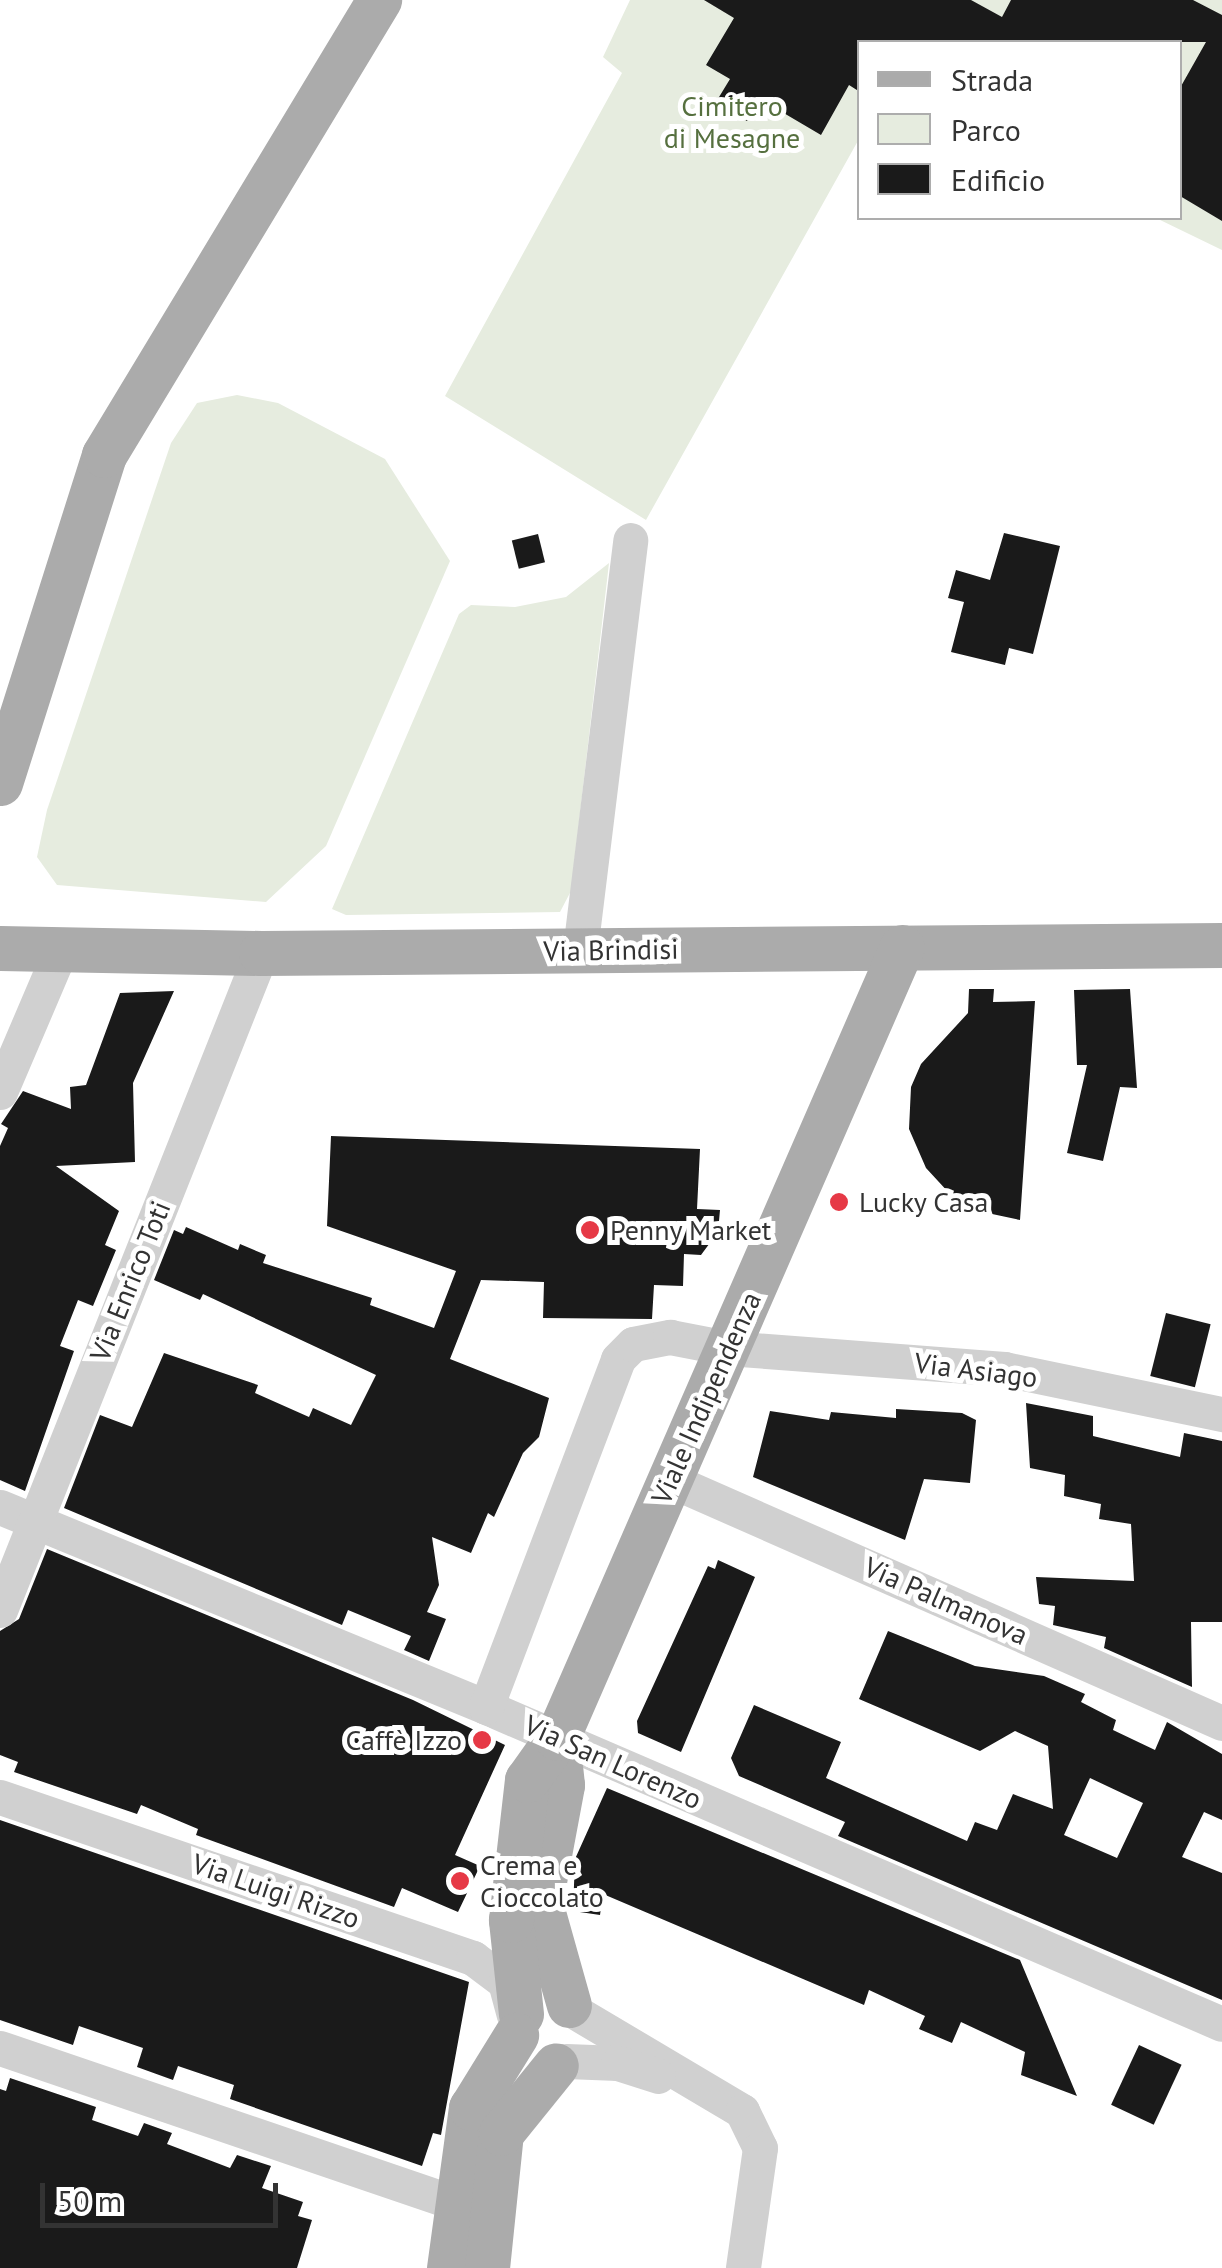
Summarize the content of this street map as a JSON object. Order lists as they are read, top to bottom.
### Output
{
  "streets": {
    "main road": ["Via Brindisi", "Viale Indipendenza"],
    "street": [
      "Via Enrico Toti",
      "Via Asiago",
      "Via Palmanova",
      "Via San Lorenzo",
      "Via Luigi Rizzo"
    ]
  },
  "crossings": [
    ["Via Brindisi", "Via Enrico Toti"],
    ["Via Brindisi", "Viale Indipendenza"],
    ["Via Enrico Toti", "Via San Lorenzo"],
    ["Via Asiago", "Viale Indipendenza"],
    ["Via Asiago", "Via San Lorenzo"],
    ["Viale Indipendenza", "Via Palmanova"],
    ["Viale Indipendenza", "Via San Lorenzo"],
    ["Viale Indipendenza", "Via Luigi Rizzo"]
  ],
  "parks": ["Cimitero di Mesagne"],
  "places": [
    "Lucky Casa",
    "Penny Market",
    "Caffè Izzo",
    "Crema e Cioccolato"
  ],
  "legend": ["Strada", "Parco", "Edificio"],
  "scale_bar": "50 m"
}
